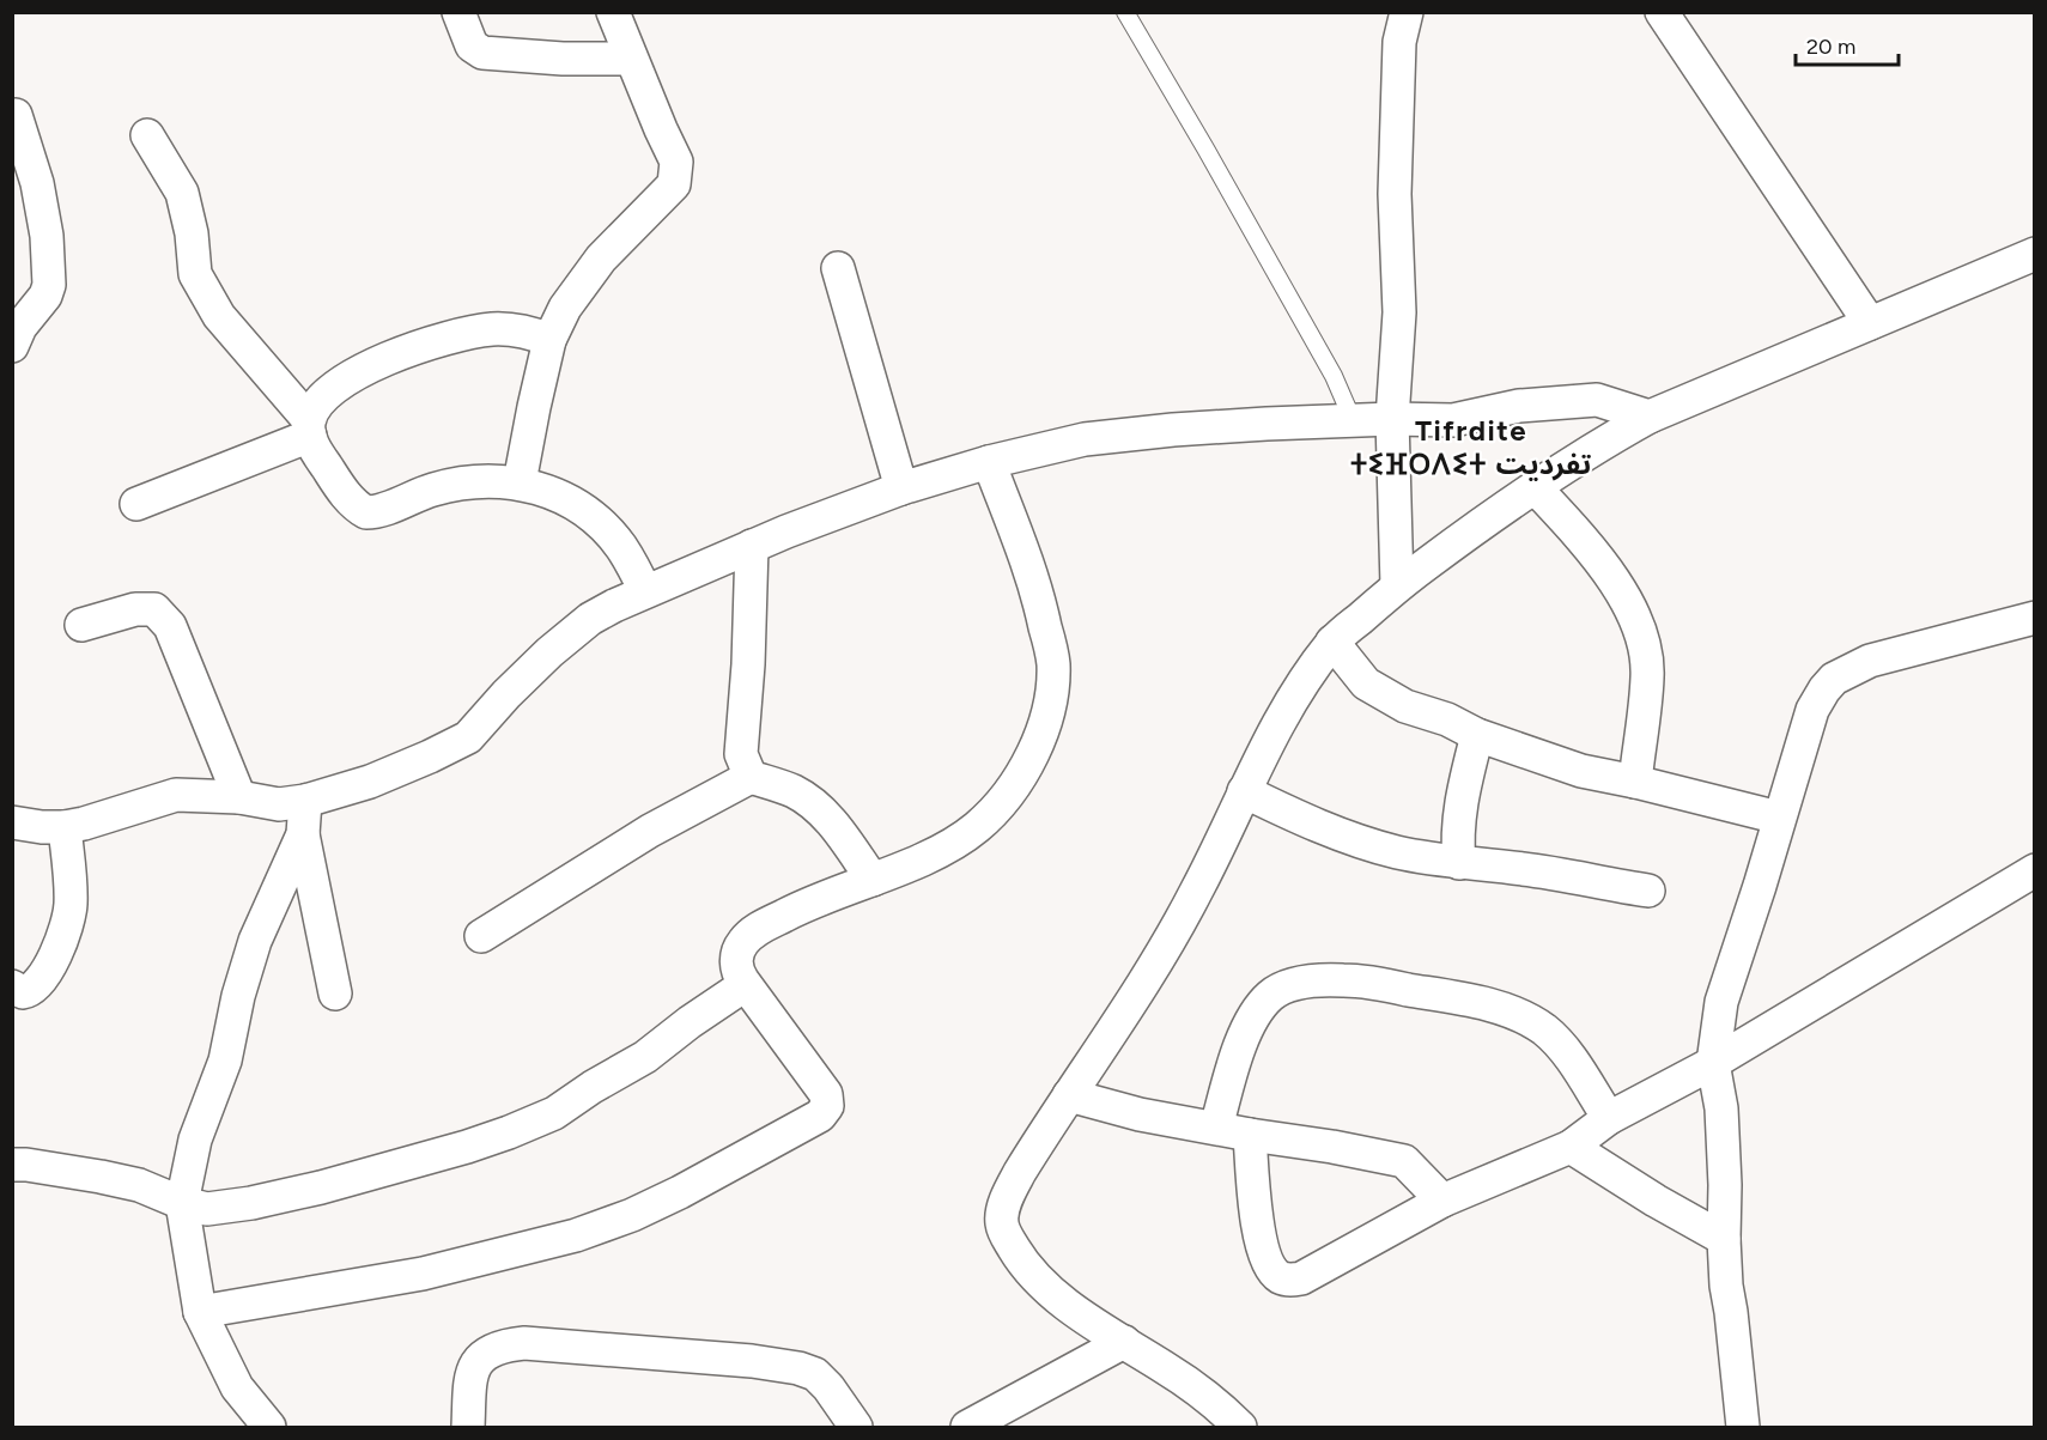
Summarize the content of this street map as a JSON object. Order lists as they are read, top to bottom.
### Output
{
  "districts": ["Tifrdite ⵜⵉⴼⵔⴷⵉⵜ تفرديت"],
  "scale_bar": "20 m"
}
